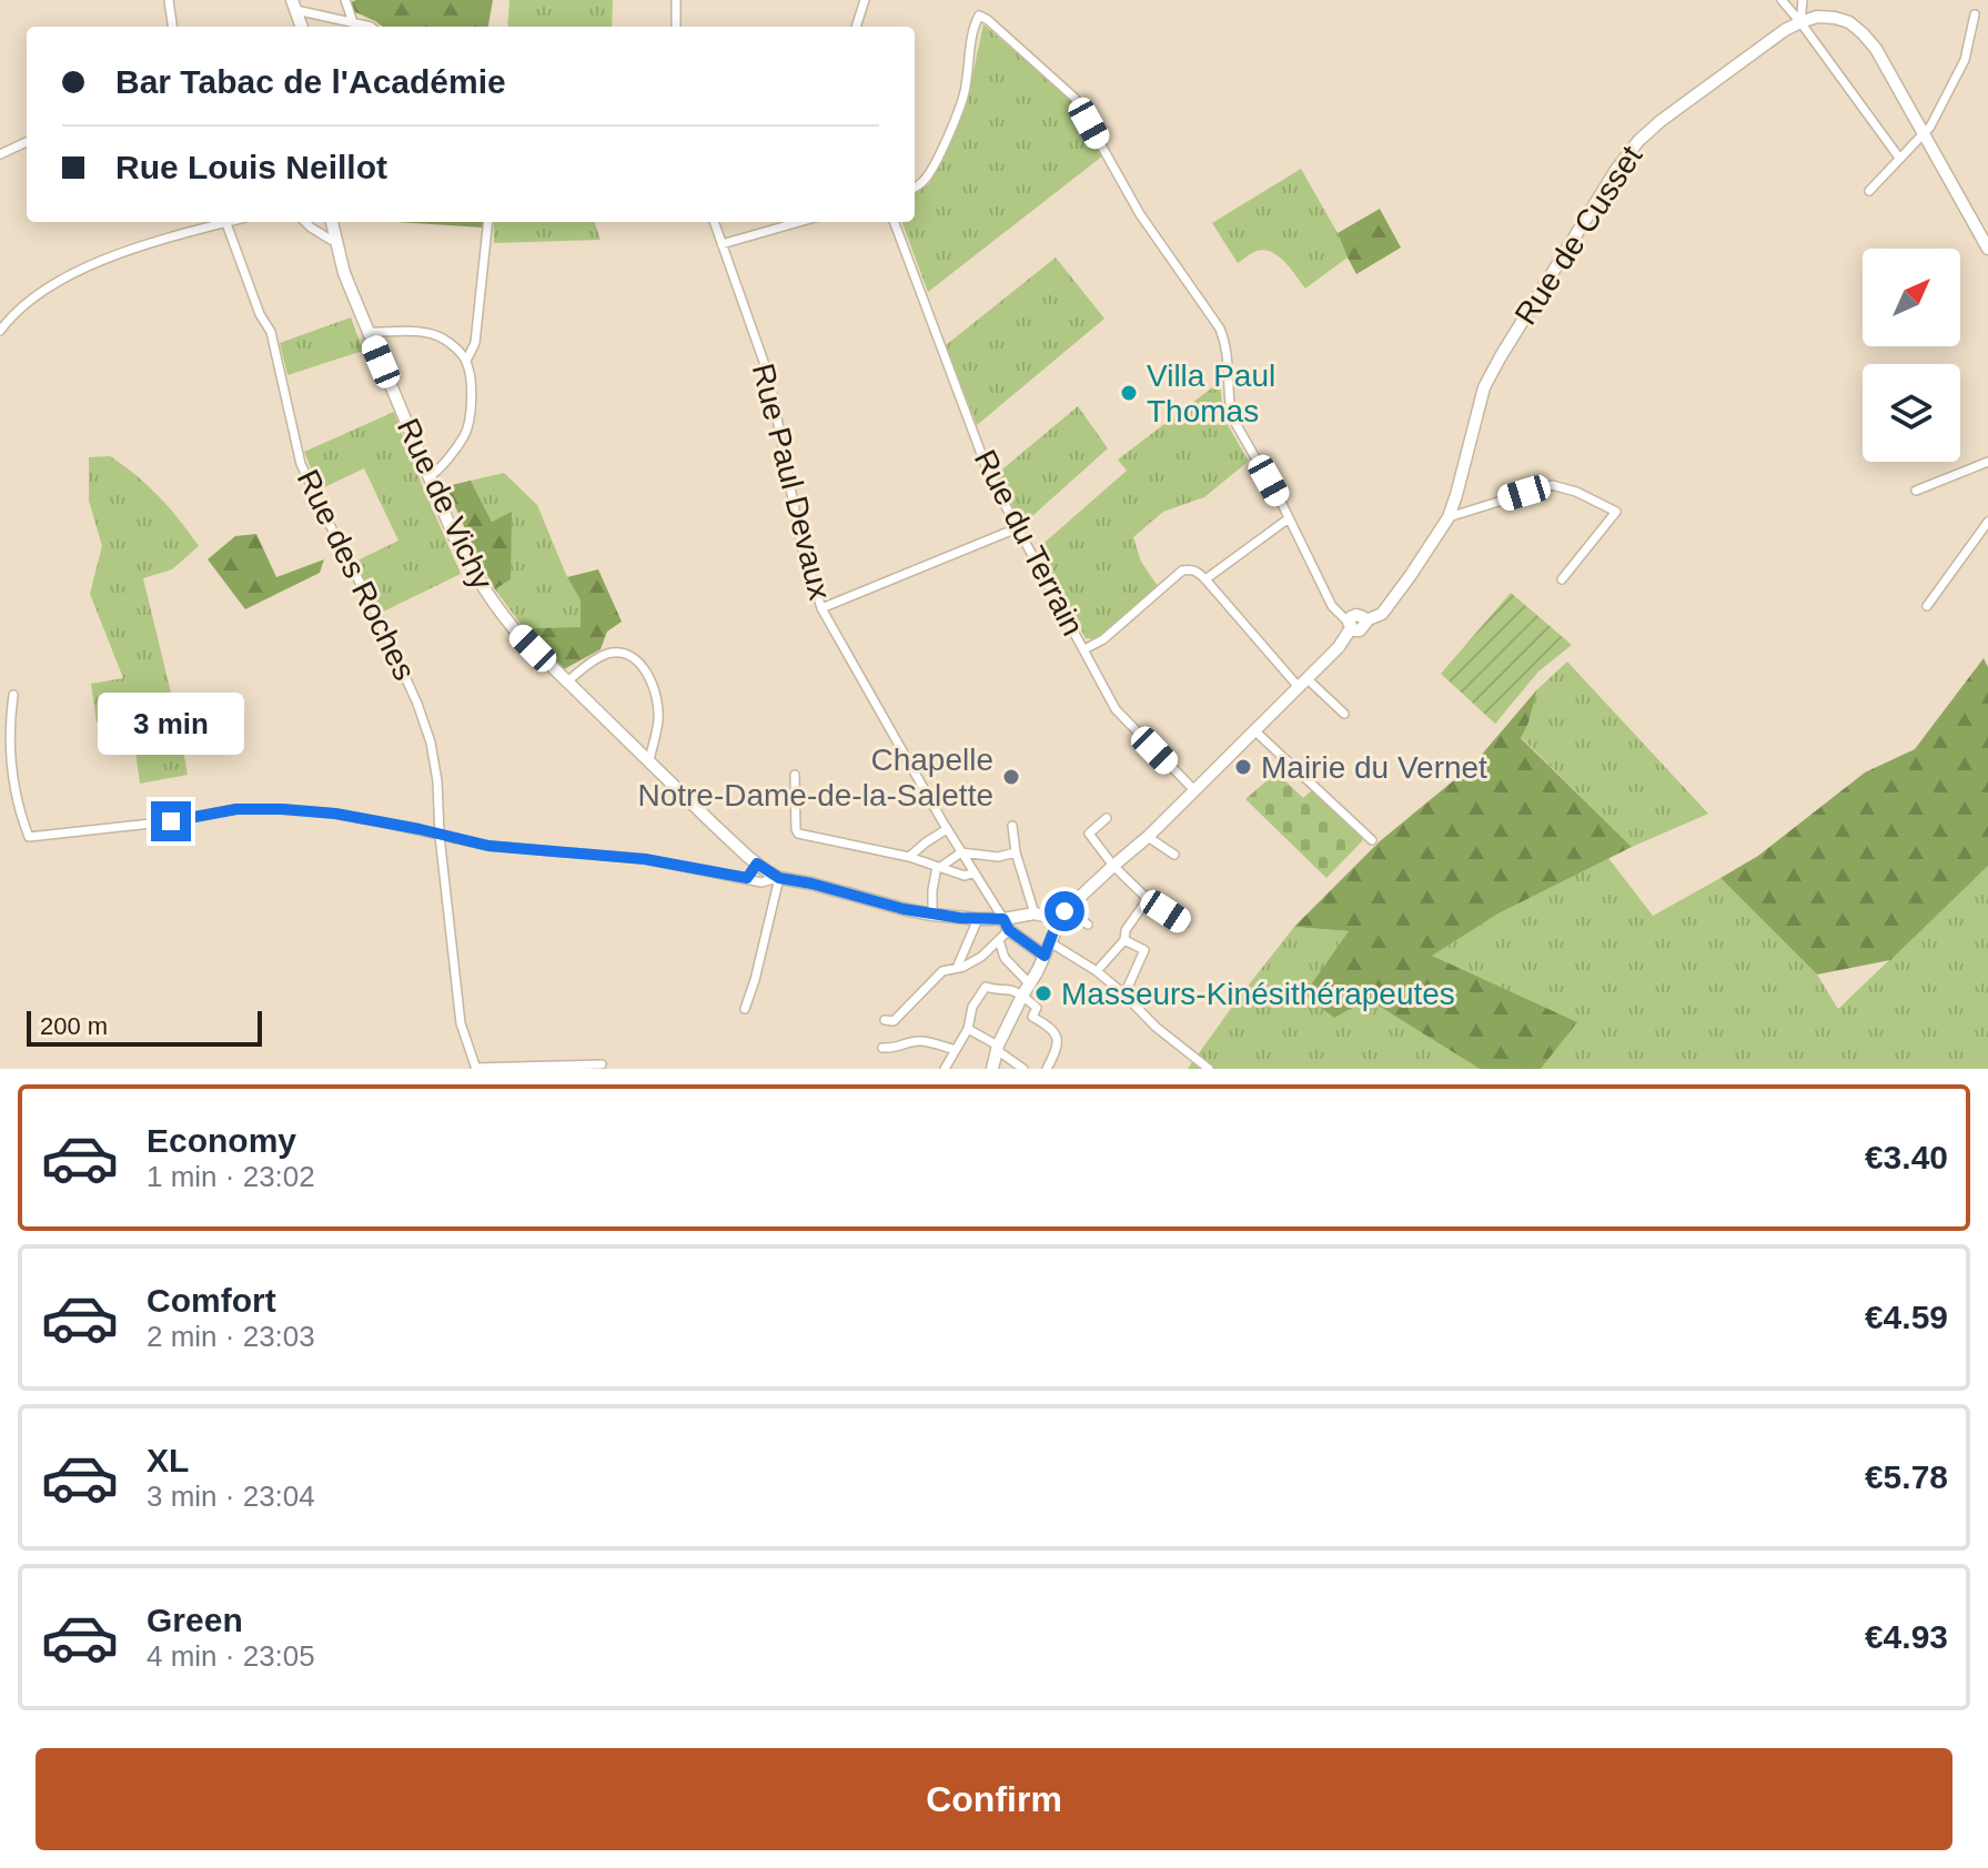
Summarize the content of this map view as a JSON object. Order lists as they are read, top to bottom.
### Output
{
  "streets": {
    "street": [
      "Rue de Cusset",
      "Rue Paul Devaux",
      "Rue de Vichy",
      "Rue du Terrain",
      "Rue des Roches"
    ]
  },
  "crossings": [
    ["Rue de Cusset", "Rue du Terrain"],
    ["Rue Paul Devaux", "Rue de Vichy"]
  ],
  "places": [
    "Villa Paul Thomas",
    "Mairie du Vernet",
    "Chapelle Notre-Dame-de-la-Salette",
    "Masseurs-Kinésithérapeutes"
  ],
  "scale_bar": "200 m",
  "north": "top right",
  "page": {
    "banner": ["Bar Tabac de l'Académie", "Rue Louis Neillot"],
    "bubble": "3 min",
    "scale": "200 m",
    "list": [
      {
        "name": "Economy",
        "note": "1 min · 23:02",
        "value": "€3.40"
      },
      {
        "name": "Comfort",
        "note": "2 min · 23:03",
        "value": "€4.59"
      },
      {
        "name": "XL",
        "note": "3 min · 23:04",
        "value": "€5.78"
      },
      {
        "name": "Green",
        "note": "4 min · 23:05",
        "value": "€4.93"
      }
    ],
    "buttons": "Confirm"
  }
}
